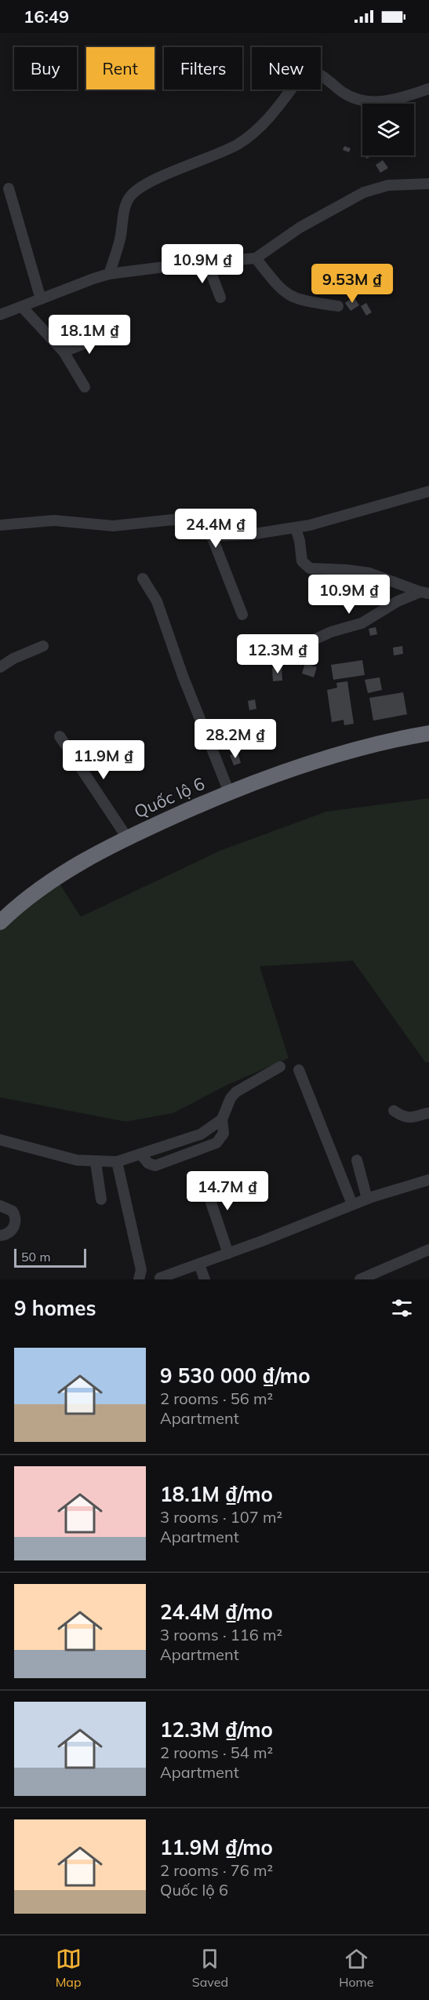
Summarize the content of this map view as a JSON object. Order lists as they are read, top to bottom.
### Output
{
  "streets": {
    "highway": ["Quốc lộ 6"]
  },
  "scale_bar": "50 m",
  "page": {
    "status": "16:49",
    "chip": [
      "Buy",
      "Rent",
      "Filters",
      "New"
    ],
    "price": [
      "10.9M ₫",
      "9.53M ₫",
      "18.1M ₫",
      "24.4M ₫",
      "10.9M ₫",
      "12.3M ₫",
      "28.2M ₫",
      "11.9M ₫",
      "14.7M ₫"
    ],
    "scale": "50 m",
    "heading": "9 homes",
    "list": [
      {
        "name": "9 530 000 ₫/mo",
        "note": "2 rooms · 56 m² · Apartment"
      },
      {
        "name": "18.1M ₫/mo",
        "note": "3 rooms · 107 m² · Apartment"
      },
      {
        "name": "24.4M ₫/mo",
        "note": "3 rooms · 116 m² · Apartment"
      },
      {
        "name": "12.3M ₫/mo",
        "note": "2 rooms · 54 m² · Apartment"
      },
      {
        "name": "11.9M ₫/mo",
        "note": "2 rooms · 76 m² · Quốc lộ 6"
      }
    ],
    "tabs": ["Map", "Saved", "Home"]
  }
}
